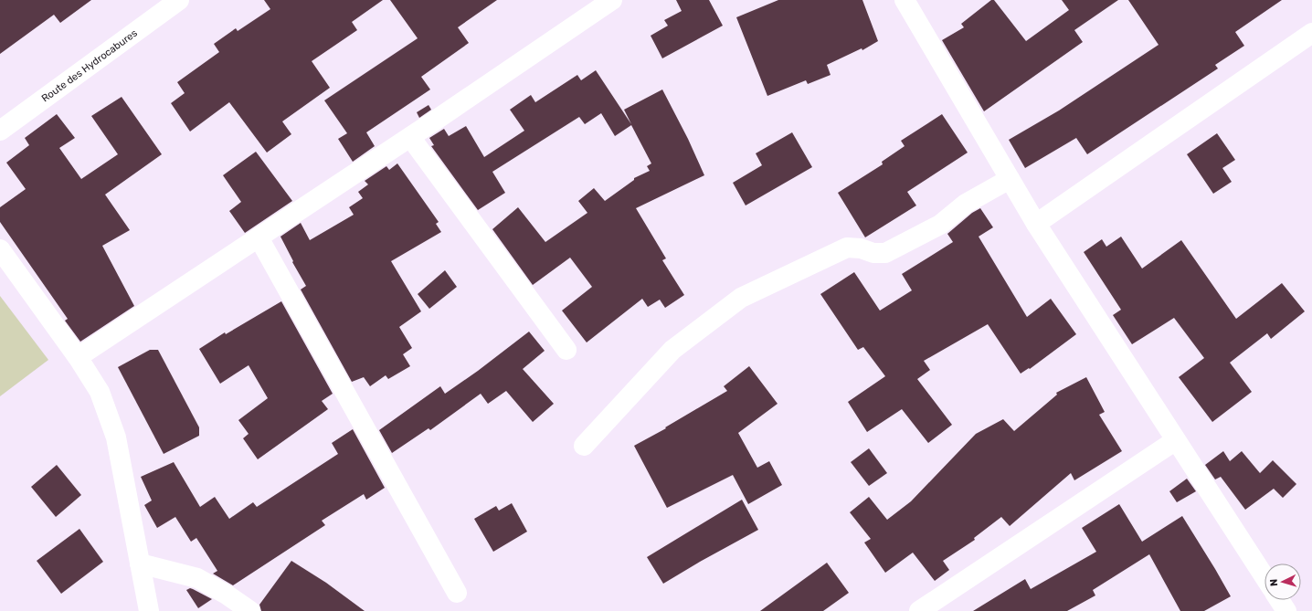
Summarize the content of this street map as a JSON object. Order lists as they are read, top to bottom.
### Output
{
  "streets": {
    "street": ["Route des Hydrocabures"]
  },
  "north": "left"
}
